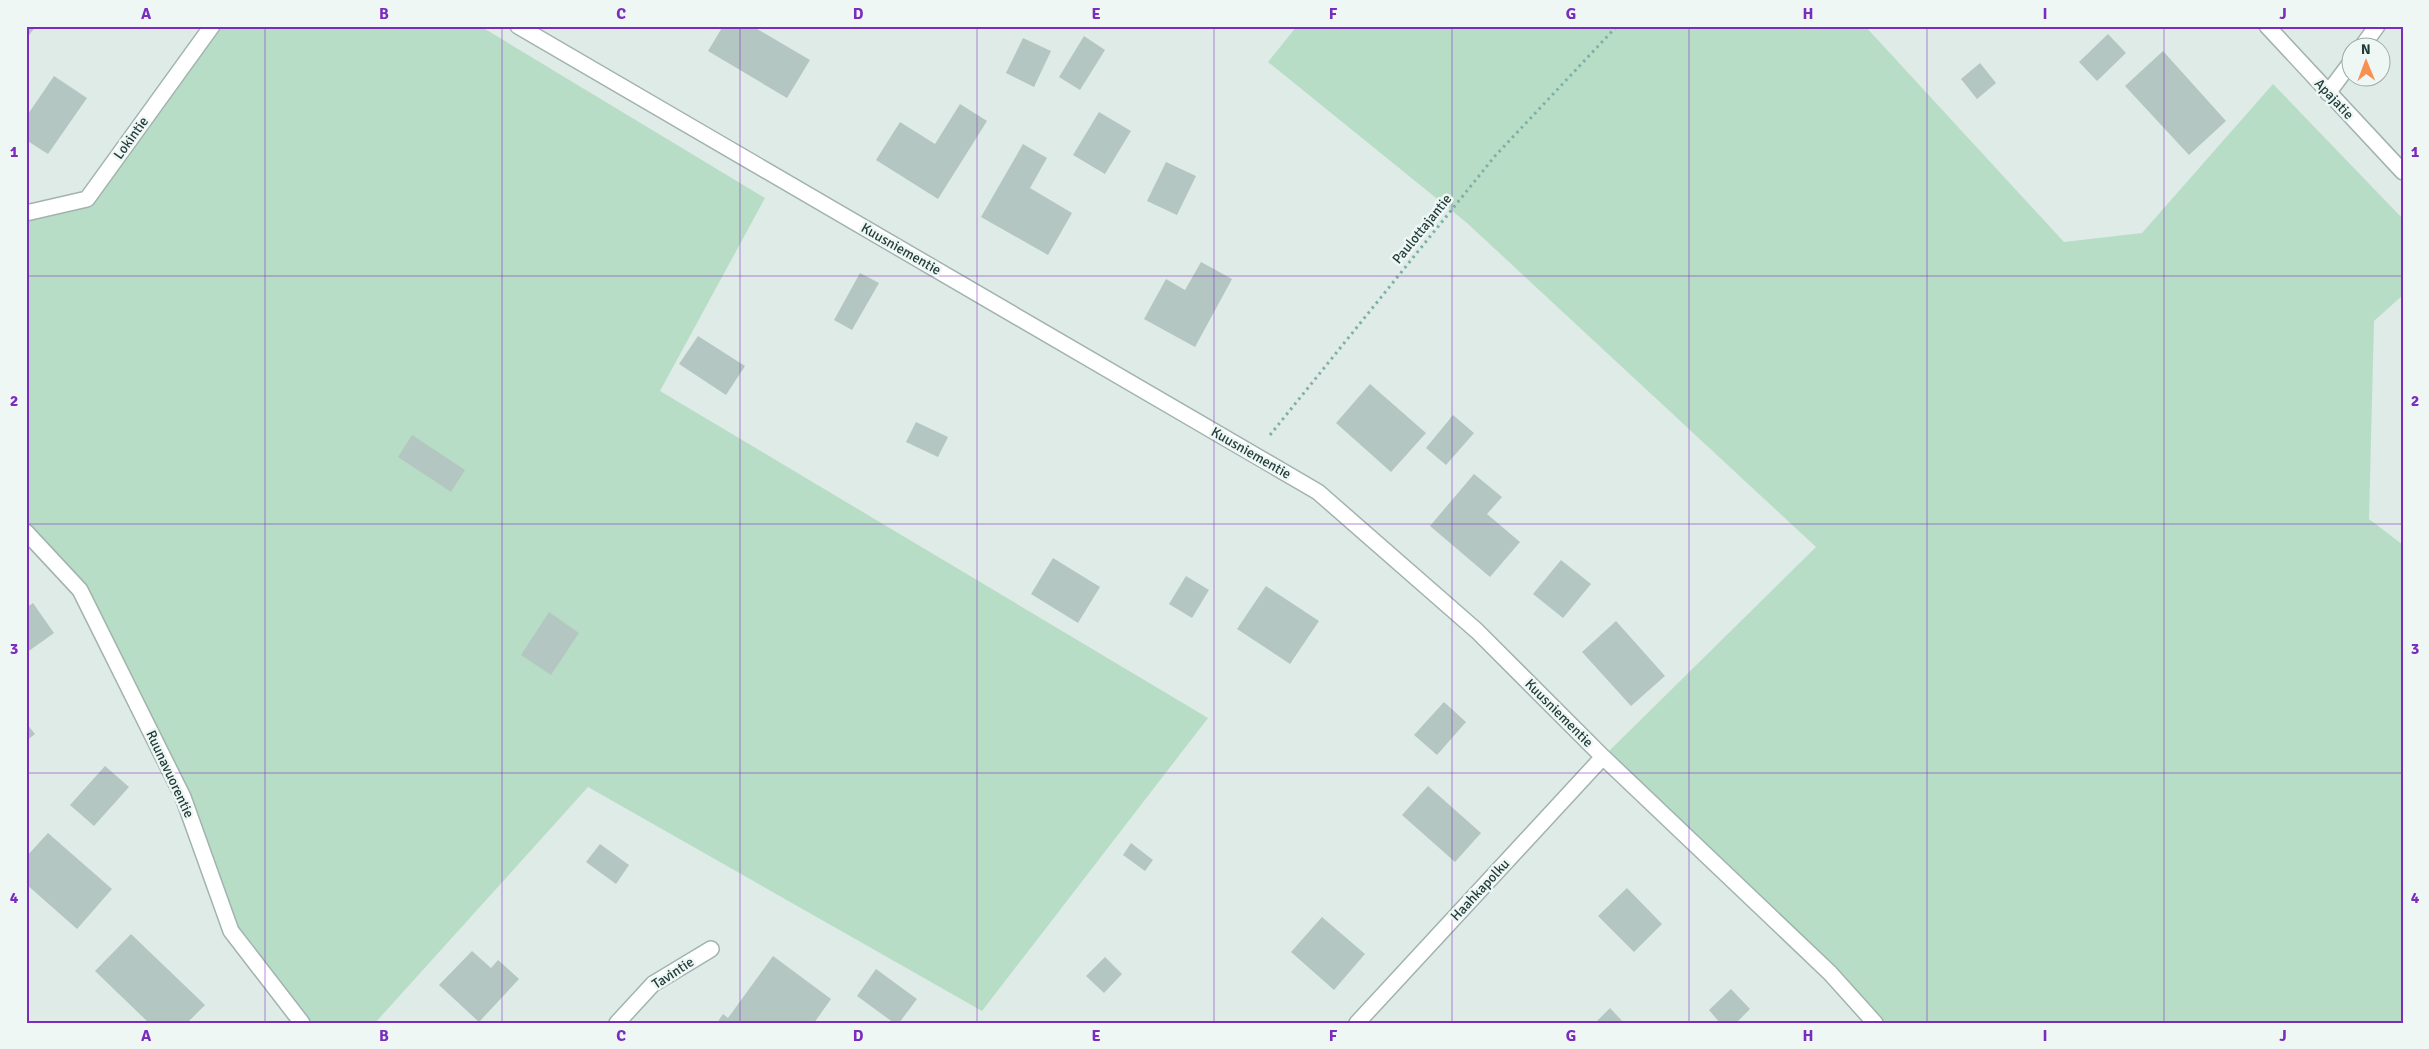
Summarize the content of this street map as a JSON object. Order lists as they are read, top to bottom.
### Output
{
  "streets": {
    "street": [
      "Apajatie",
      "Lokintie",
      "Kuusniementie",
      "Ruunavuorentie",
      "Haahkapolku",
      "Tavintie"
    ],
    "path": ["Paulottajantie"]
  },
  "crossings": [
    ["Paulottajantie", "Kuusniementie"],
    ["Kuusniementie", "Haahkapolku"]
  ],
  "north": "top",
  "grid": {
    "columns": [
      "A",
      "B",
      "C",
      "D",
      "E",
      "F",
      "G",
      "H",
      "I",
      "J"
    ],
    "rows": [
      "1",
      "2",
      "3",
      "4"
    ]
  }
}
